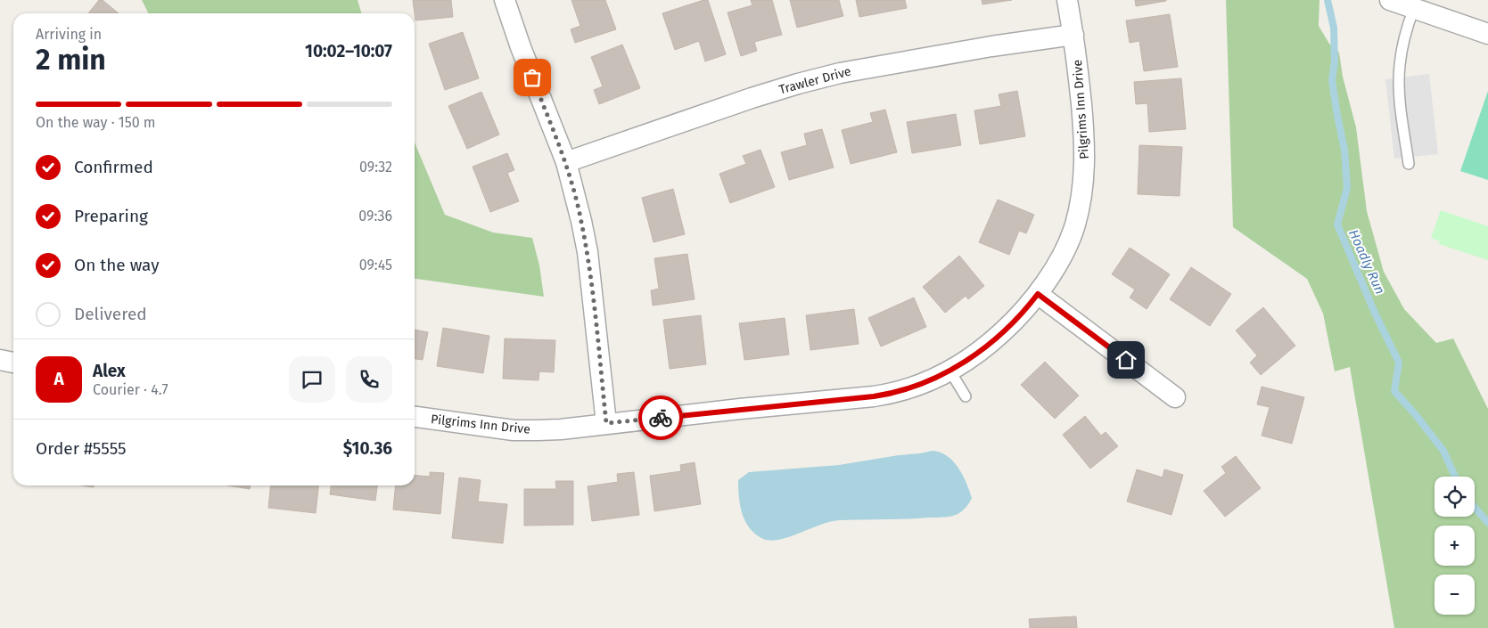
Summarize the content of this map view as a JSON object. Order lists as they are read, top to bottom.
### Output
{
  "streets": {
    "street": ["Trawler Drive", "Pilgrims Inn Drive"]
  },
  "crossings": [
    ["Trawler Drive", "Pilgrims Inn Drive"]
  ],
  "water": ["Hoadly Run"],
  "page": {
    "heading": ["2 min", "Arriving in", "10:02–10:07"],
    "panel": [
      "Alex",
      "Courier · 4.7",
      "Order #5555",
      "$10.36"
    ],
    "bar": "On the way · 150 m",
    "list": [
      ["Confirmed", "09:32"],
      ["Preparing", "09:36"],
      ["On the way", "09:45"],
      "Delivered"
    ],
    "round": "A",
    "map_buttons": ["+", "−"]
  }
}
